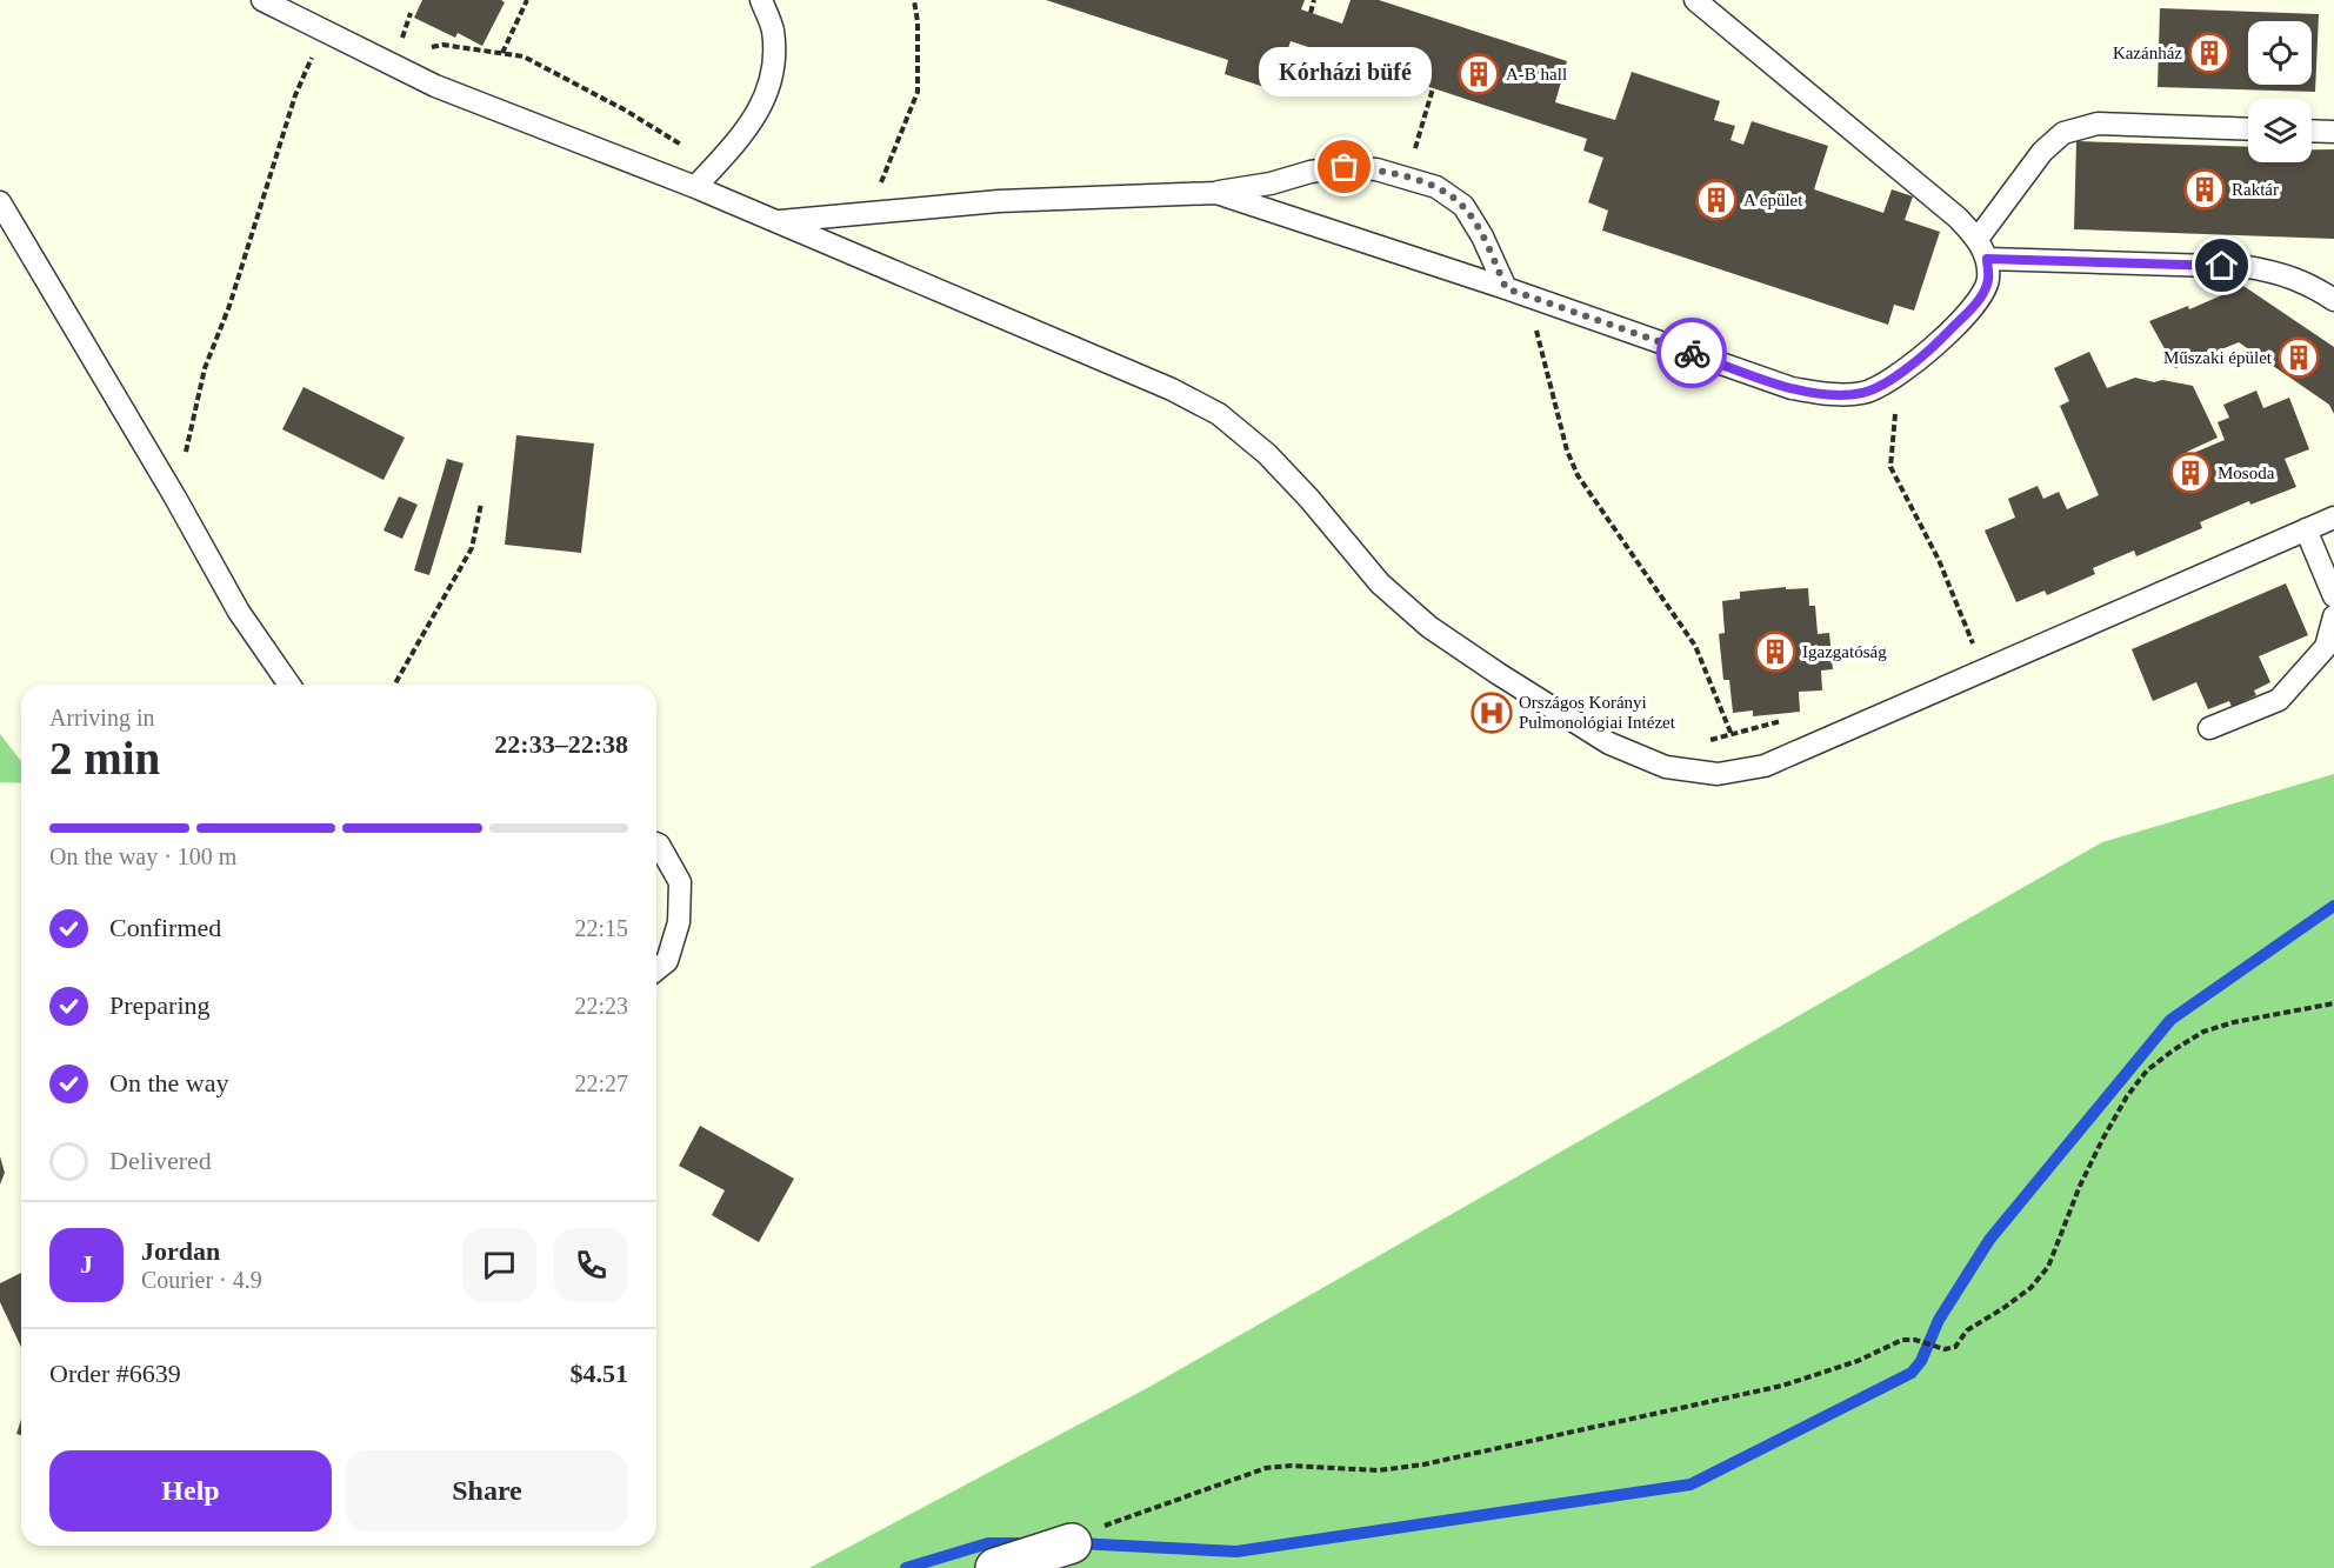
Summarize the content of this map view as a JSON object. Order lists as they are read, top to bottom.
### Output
{
  "places": {
    "building": [
      "Kazánház",
      "A-B hall",
      "Raktár",
      "A épület",
      "Műszaki épület",
      "Mosoda",
      "Igazgatóság"
    ],
    "other": ["Kórházi büfé"],
    "hospital": ["Országos Korányi Pulmonológiai Intézet"]
  },
  "page": {
    "bubble": "Kórházi büfé",
    "heading": ["2 min", "Arriving in", "22:33–22:38"],
    "panel": [
      "Jordan",
      "Courier · 4.9",
      "Order #6639",
      "$4.51"
    ],
    "bar": "On the way · 100 m",
    "list": [
      ["Confirmed", "22:15"],
      ["Preparing", "22:23"],
      ["On the way", "22:27"],
      "Delivered"
    ],
    "round": "J",
    "buttons": ["Help", "Share"]
  }
}
